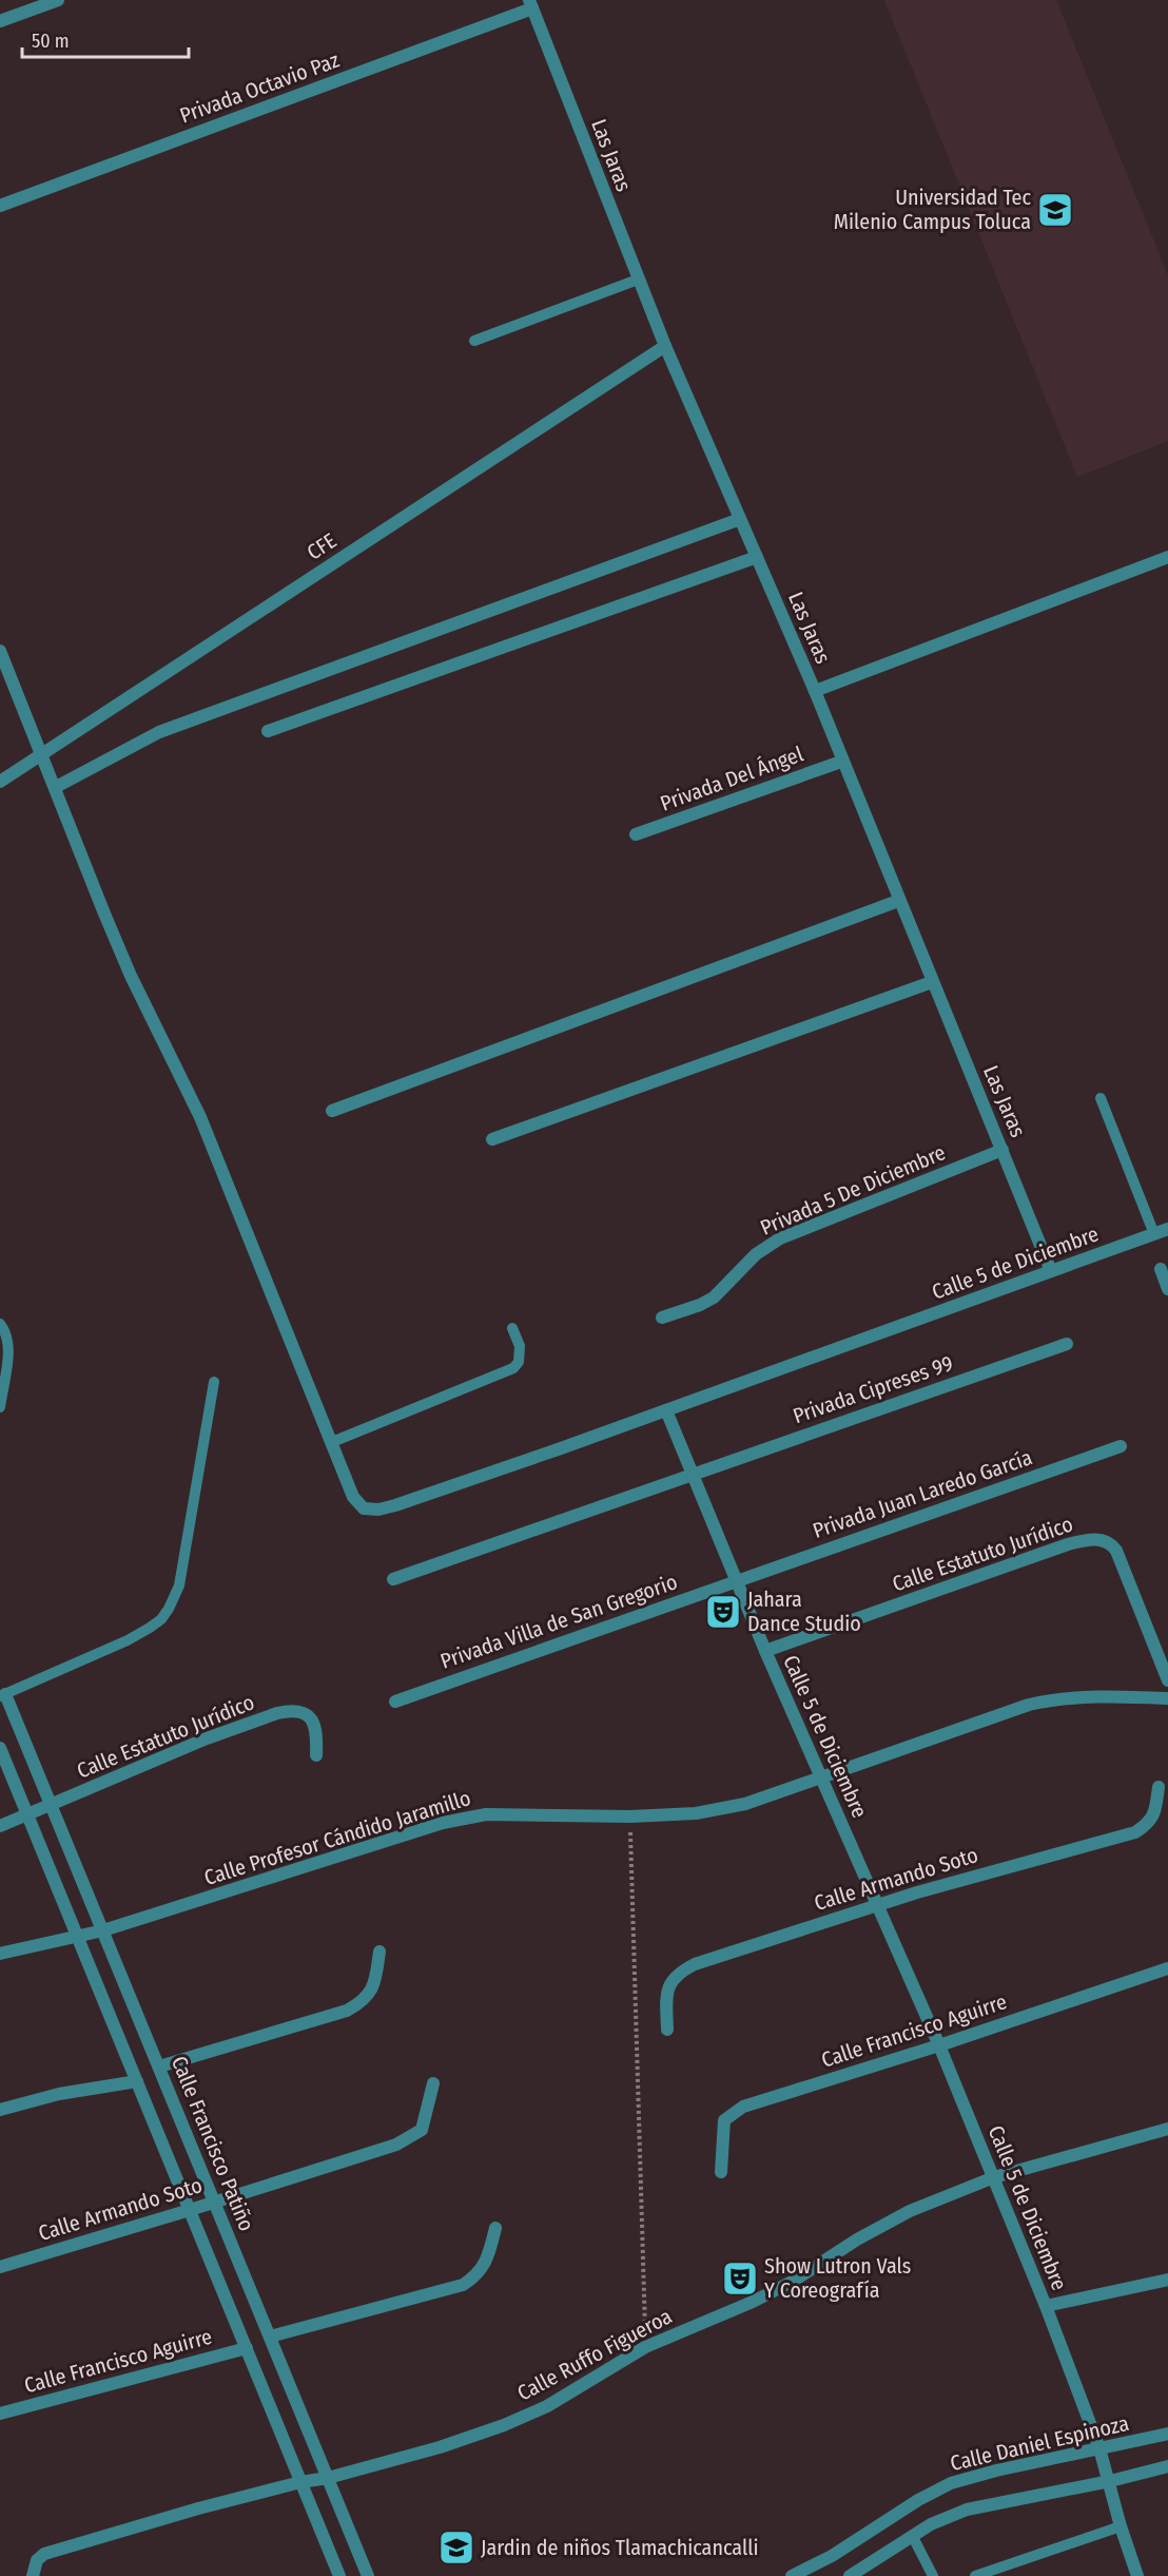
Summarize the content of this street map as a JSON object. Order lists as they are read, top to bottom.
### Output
{
  "streets": {
    "street": [
      "Privada Octavio Paz",
      "Las Jaras",
      "CFE",
      "Privada Del Ángel",
      "Privada 5 De Diciembre",
      "Calle 5 de Diciembre",
      "Privada Cipreses 99",
      "Privada Juan Laredo García",
      "Calle Estatuto Jurídico",
      "Privada Villa de San Gregorio",
      "Calle Profesor Cándido Jaramillo",
      "Calle Armando Soto",
      "Calle Francisco Aguirre",
      "Calle Francisco Patiño",
      "Calle Ruffo Figueroa",
      "Calle Daniel Espinoza"
    ]
  },
  "crossings": [
    ["Privada Octavio Paz", "Las Jaras"],
    ["Las Jaras", "CFE"],
    ["Las Jaras", "Privada Del Ángel"],
    ["Las Jaras", "Privada 5 De Diciembre"],
    ["Las Jaras", "Calle 5 de Diciembre"],
    ["Calle 5 de Diciembre", "Privada Cipreses 99"],
    ["Calle 5 de Diciembre", "Privada Juan Laredo García"],
    ["Calle 5 de Diciembre", "Calle Estatuto Jurídico"],
    ["Calle 5 de Diciembre", "Privada Villa de San Gregorio"],
    ["Calle 5 de Diciembre", "Calle Profesor Cándido Jaramillo"],
    ["Calle 5 de Diciembre", "Calle Armando Soto"],
    ["Calle 5 de Diciembre", "Calle Francisco Aguirre"],
    ["Calle 5 de Diciembre", "Calle Ruffo Figueroa"],
    ["Calle 5 de Diciembre", "Calle Daniel Espinoza"],
    ["Privada Juan Laredo García", "Privada Villa de San Gregorio"],
    ["Calle Estatuto Jurídico", "Calle Francisco Patiño"],
    ["Calle Profesor Cándido Jaramillo", "Calle Francisco Patiño"],
    ["Calle Armando Soto", "Calle Francisco Patiño"],
    ["Calle Francisco Patiño", "Calle Ruffo Figueroa"]
  ],
  "places": {
    "school or university": ["Universidad Tec Milenio Campus Toluca", "Jardin de niños Tlamachicancalli"],
    "theatre": ["Jahara Dance Studio", "Show Lutron Vals Y Coreografía"]
  },
  "scale_bar": "50 m"
}
